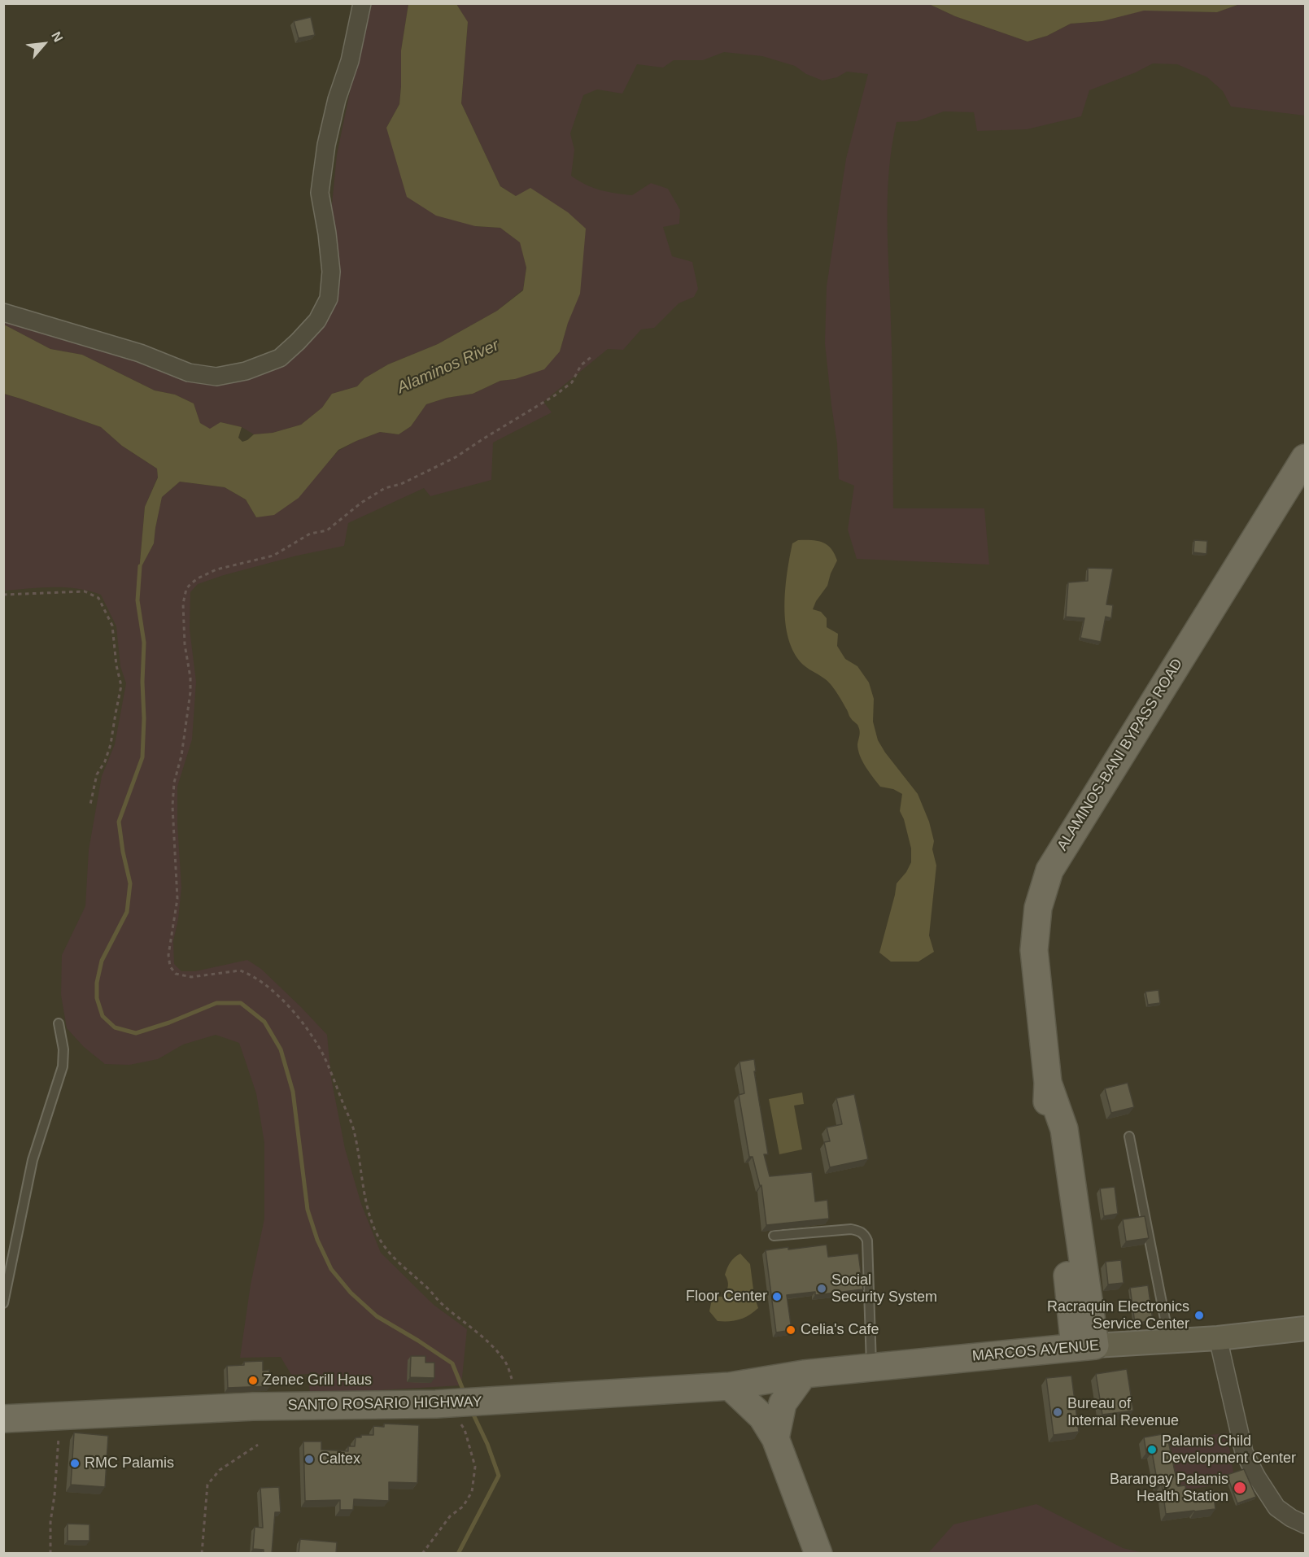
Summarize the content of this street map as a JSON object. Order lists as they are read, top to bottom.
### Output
{
  "streets": {
    "main road": ["ALAMINOS-BANI BYPASS ROAD", "MARCOS AVENUE", "SANTO ROSARIO HIGHWAY"]
  },
  "crossings": [
    ["ALAMINOS-BANI BYPASS ROAD", "MARCOS AVENUE"],
    ["MARCOS AVENUE", "SANTO ROSARIO HIGHWAY"]
  ],
  "water": ["Alaminos River"],
  "places": [
    "Social Security System",
    "Floor Center",
    "Racraquin Electronics Service Center",
    "Celia's Cafe",
    "Zenec Grill Haus",
    "Bureau of Internal Revenue",
    "Palamis Child Development Center",
    "Caltex",
    "RMC Palamis",
    "Barangay Palamis Health Station"
  ],
  "north": "top right"
}
